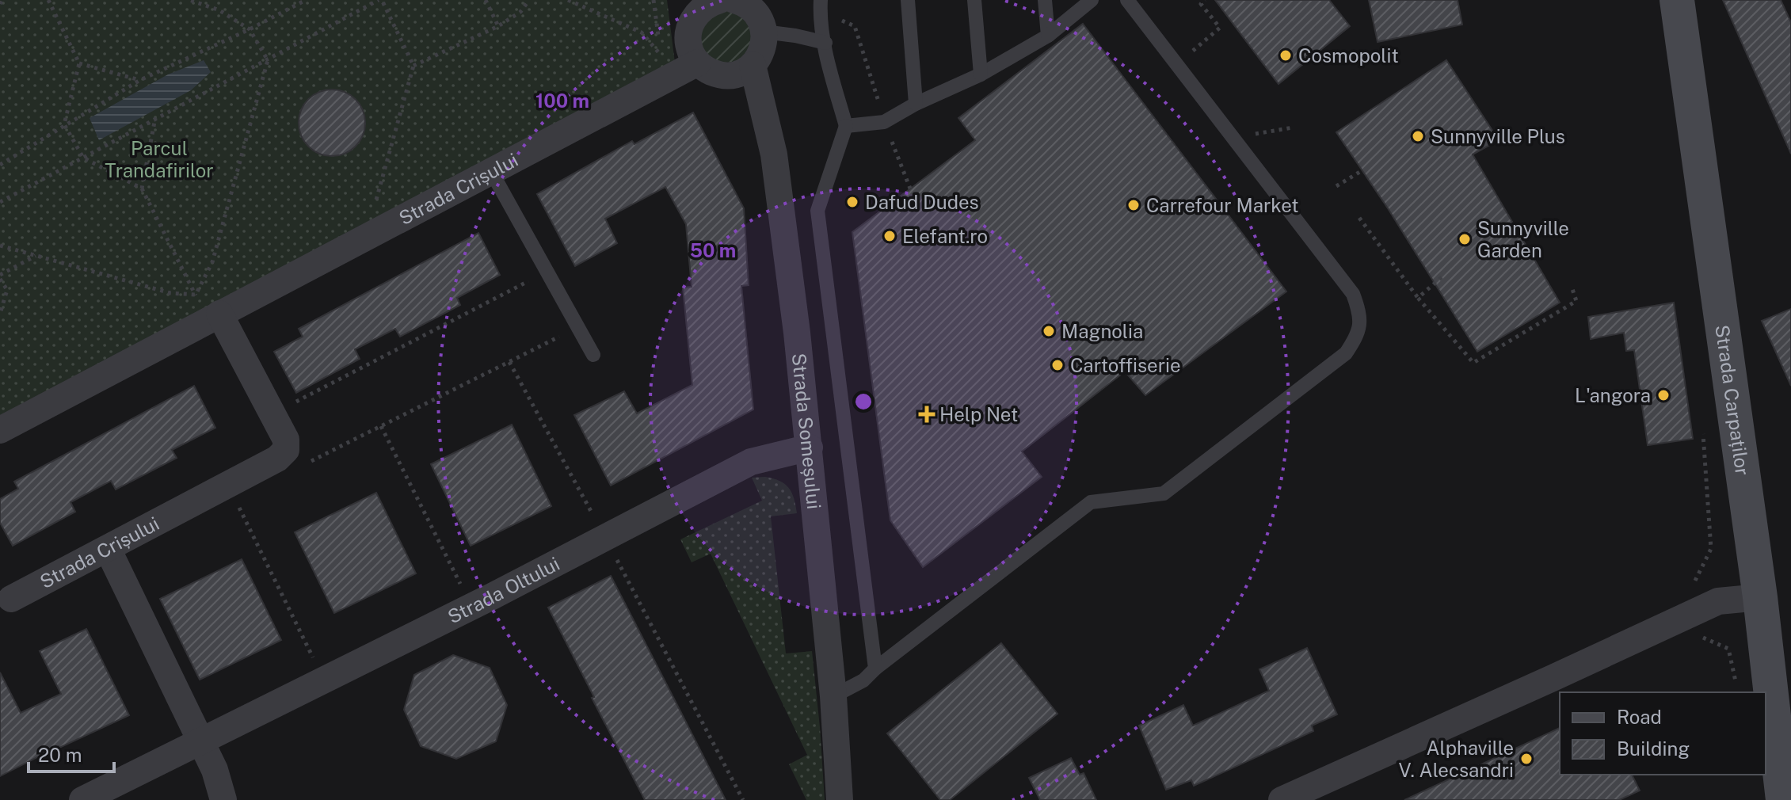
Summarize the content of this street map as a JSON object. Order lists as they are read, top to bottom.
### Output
{
  "streets": {
    "main road": ["Strada Carpaților"],
    "street": ["Strada Crișului", "Strada Someșului", "Strada Oltului"]
  },
  "crossings": [
    ["Strada Someșului", "Strada Oltului"]
  ],
  "parks": ["Parcul Trandafirilor"],
  "places": {
    "other": [
      "Cosmopolit",
      "Sunnyville Plus",
      "Dafud Dudes",
      "Carrefour Market",
      "Elefant.ro",
      "Sunnyville Garden",
      "Magnolia",
      "Cartoffiserie",
      "L'angora",
      "Alphaville V. Alecsandri"
    ],
    "health": ["Help Net"]
  },
  "legend": ["Road", "Building"],
  "scale_bar": "20 m",
  "rings": ["100 m", "50 m"]
}
